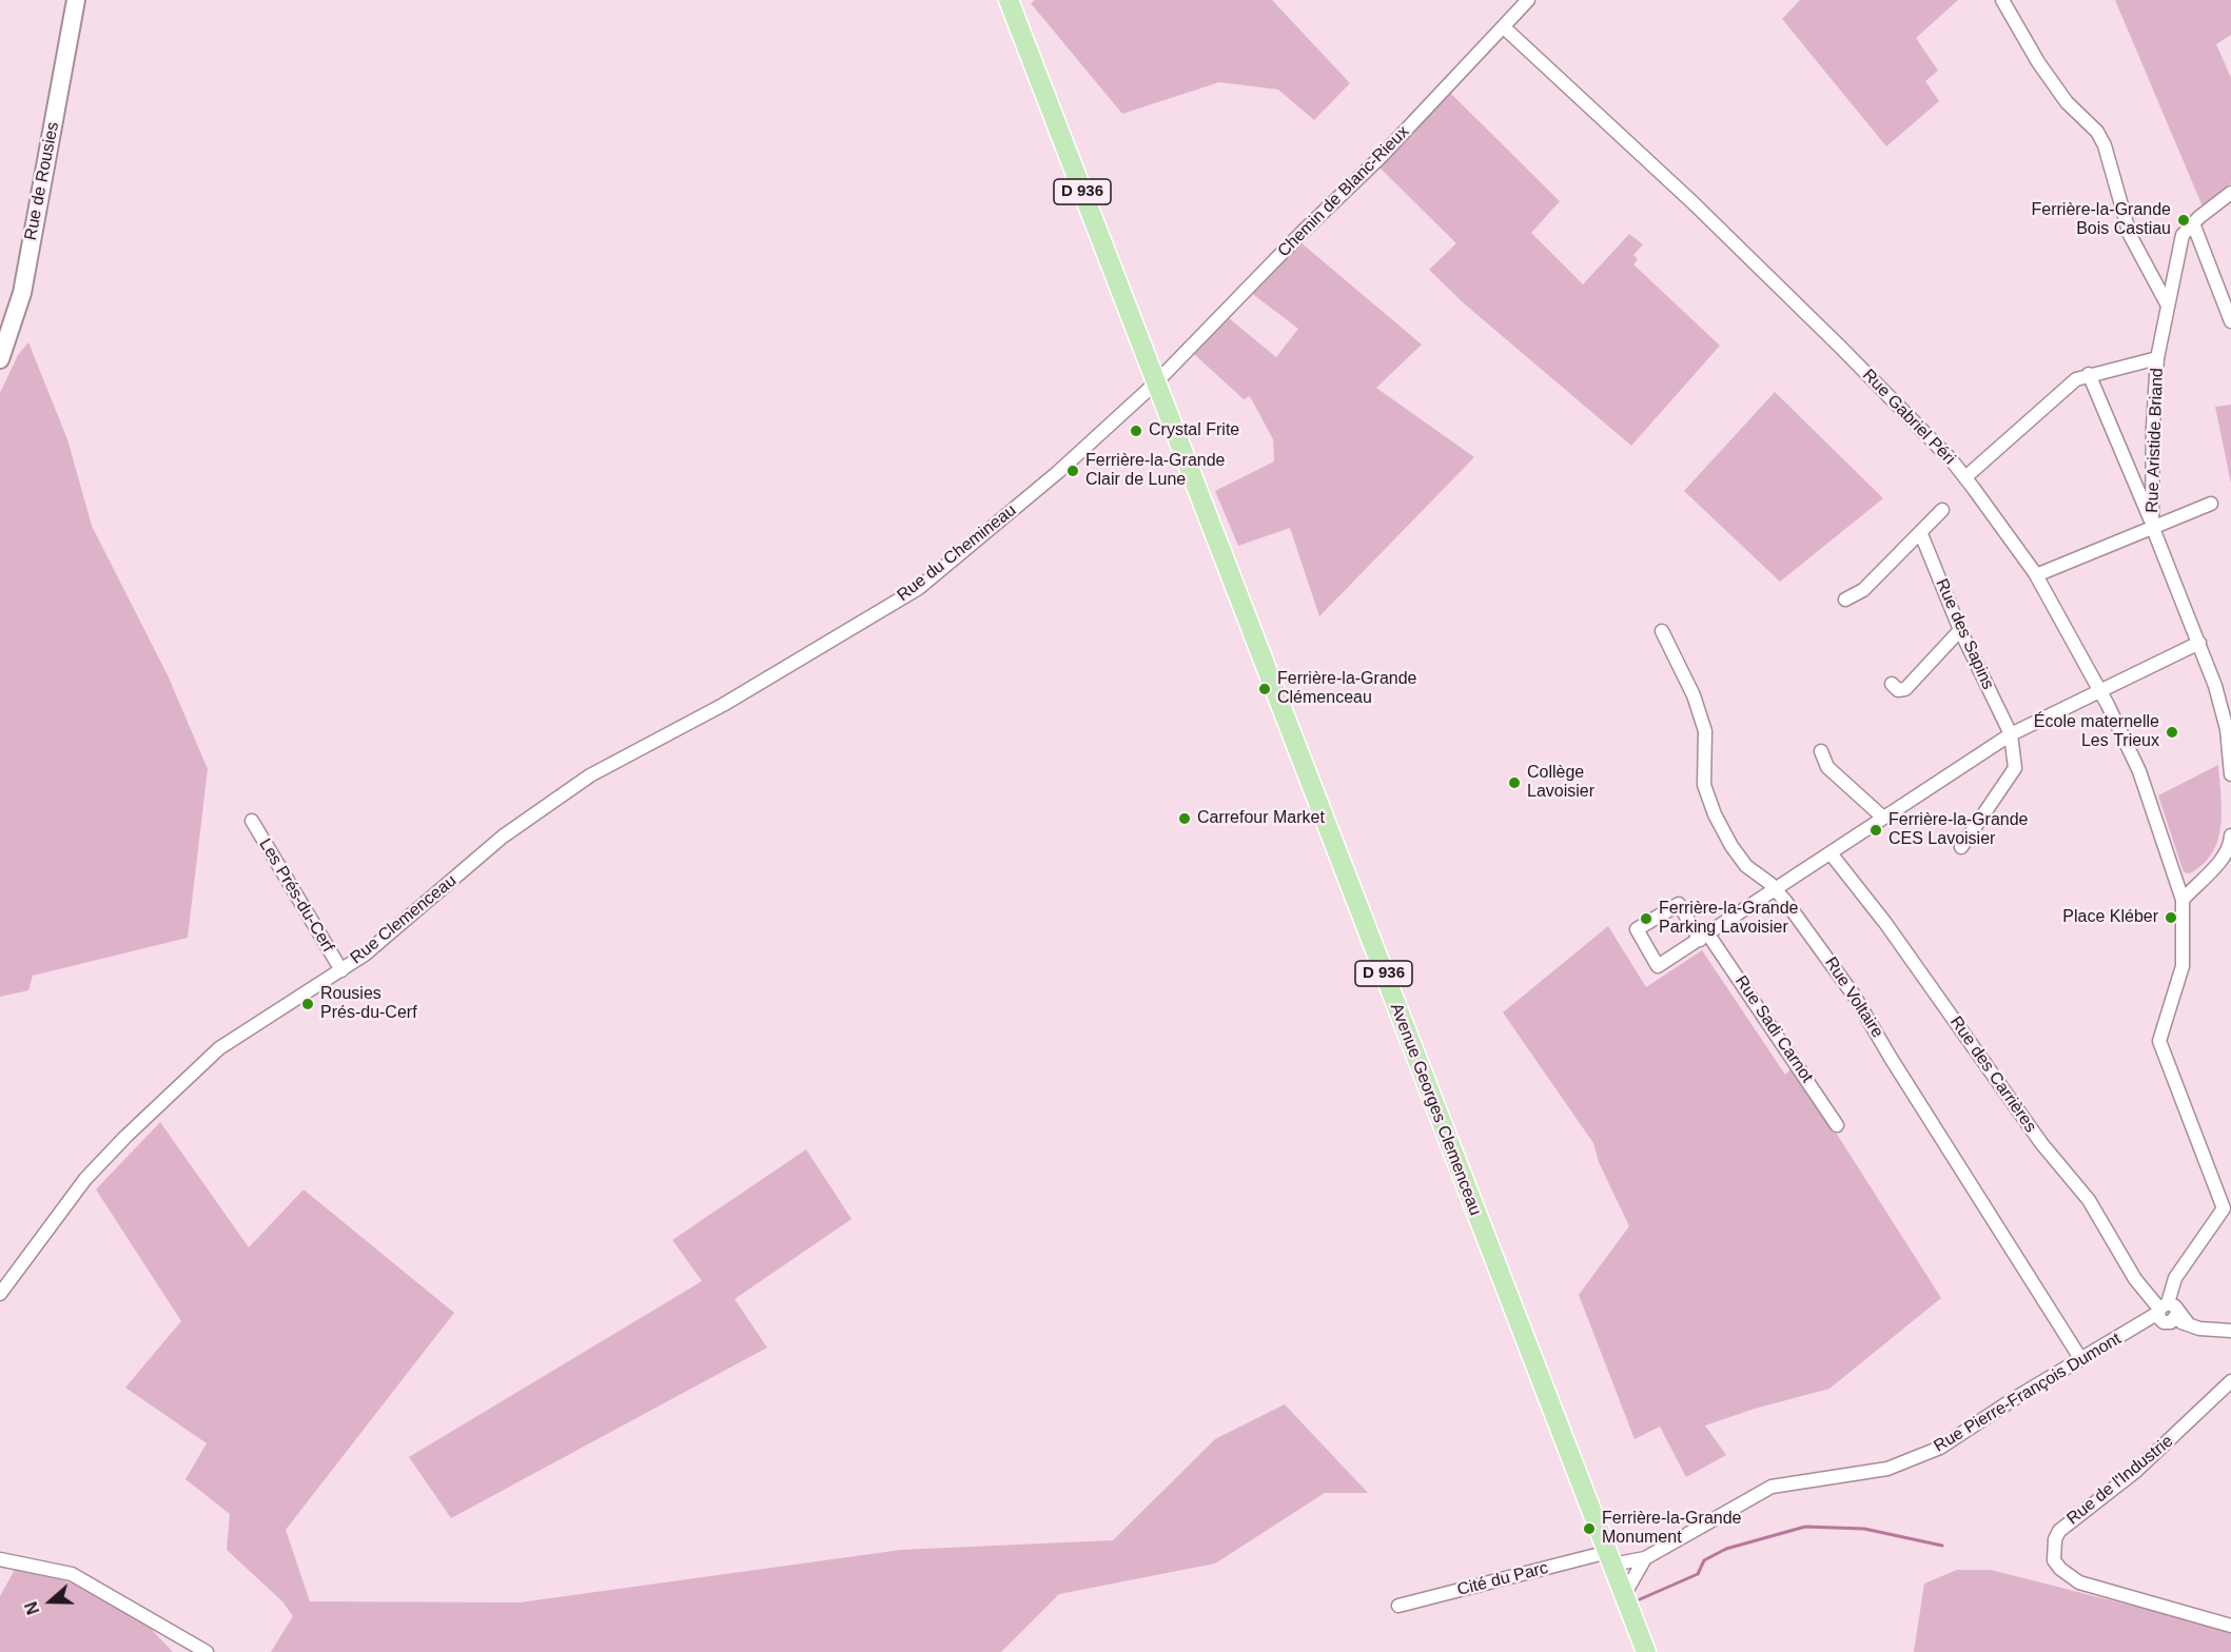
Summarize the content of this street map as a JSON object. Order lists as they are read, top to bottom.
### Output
{
  "streets": {
    "main road": ["D 936", "Avenue Georges Clemenceau"],
    "street": [
      "Rue de Rousies",
      "Chemin de Blanc-Rieux",
      "Rue Gabriel Péri",
      "Rue Aristide Briand",
      "Rue du Chemineau",
      "Rue des Sapins",
      "Les Prés-du-Cerf",
      "Rue Clemenceau",
      "Rue Voltaire",
      "Rue Sadi Carnot",
      "Rue des Carrières",
      "Rue Pierre-François Dumont",
      "Rue de l'Industrie",
      "Cité du Parc"
    ]
  },
  "crossings": [
    ["Chemin de Blanc-Rieux", "Rue Gabriel Péri"],
    ["Chemin de Blanc-Rieux", "Rue du Chemineau"],
    ["Chemin de Blanc-Rieux", "Avenue Georges Clemenceau"],
    ["Rue du Chemineau", "Rue Clemenceau"],
    ["Rue du Chemineau", "Avenue Georges Clemenceau"],
    ["Les Prés-du-Cerf", "Rue Clemenceau"],
    ["Rue Voltaire", "Rue Pierre-François Dumont"],
    ["Rue des Carrières", "Rue Pierre-François Dumont"],
    ["Avenue Georges Clemenceau", "Rue Pierre-François Dumont"],
    ["Avenue Georges Clemenceau", "Cité du Parc"],
    ["Rue Pierre-François Dumont", "Cité du Parc"]
  ],
  "places": [
    "Ferrière-la-Grande Bois Castiau",
    "Crystal Frite",
    "Ferrière-la-Grande Clair de Lune",
    "Ferrière-la-Grande Clémenceau",
    "École maternelle Les Trieux",
    "Collège Lavoisier",
    "Carrefour Market",
    "Ferrière-la-Grande CES Lavoisier",
    "Place Kléber",
    "Ferrière-la-Grande Parking Lavoisier",
    "Rousies Prés-du-Cerf",
    "Ferrière-la-Grande Monument"
  ],
  "north": "left"
}
